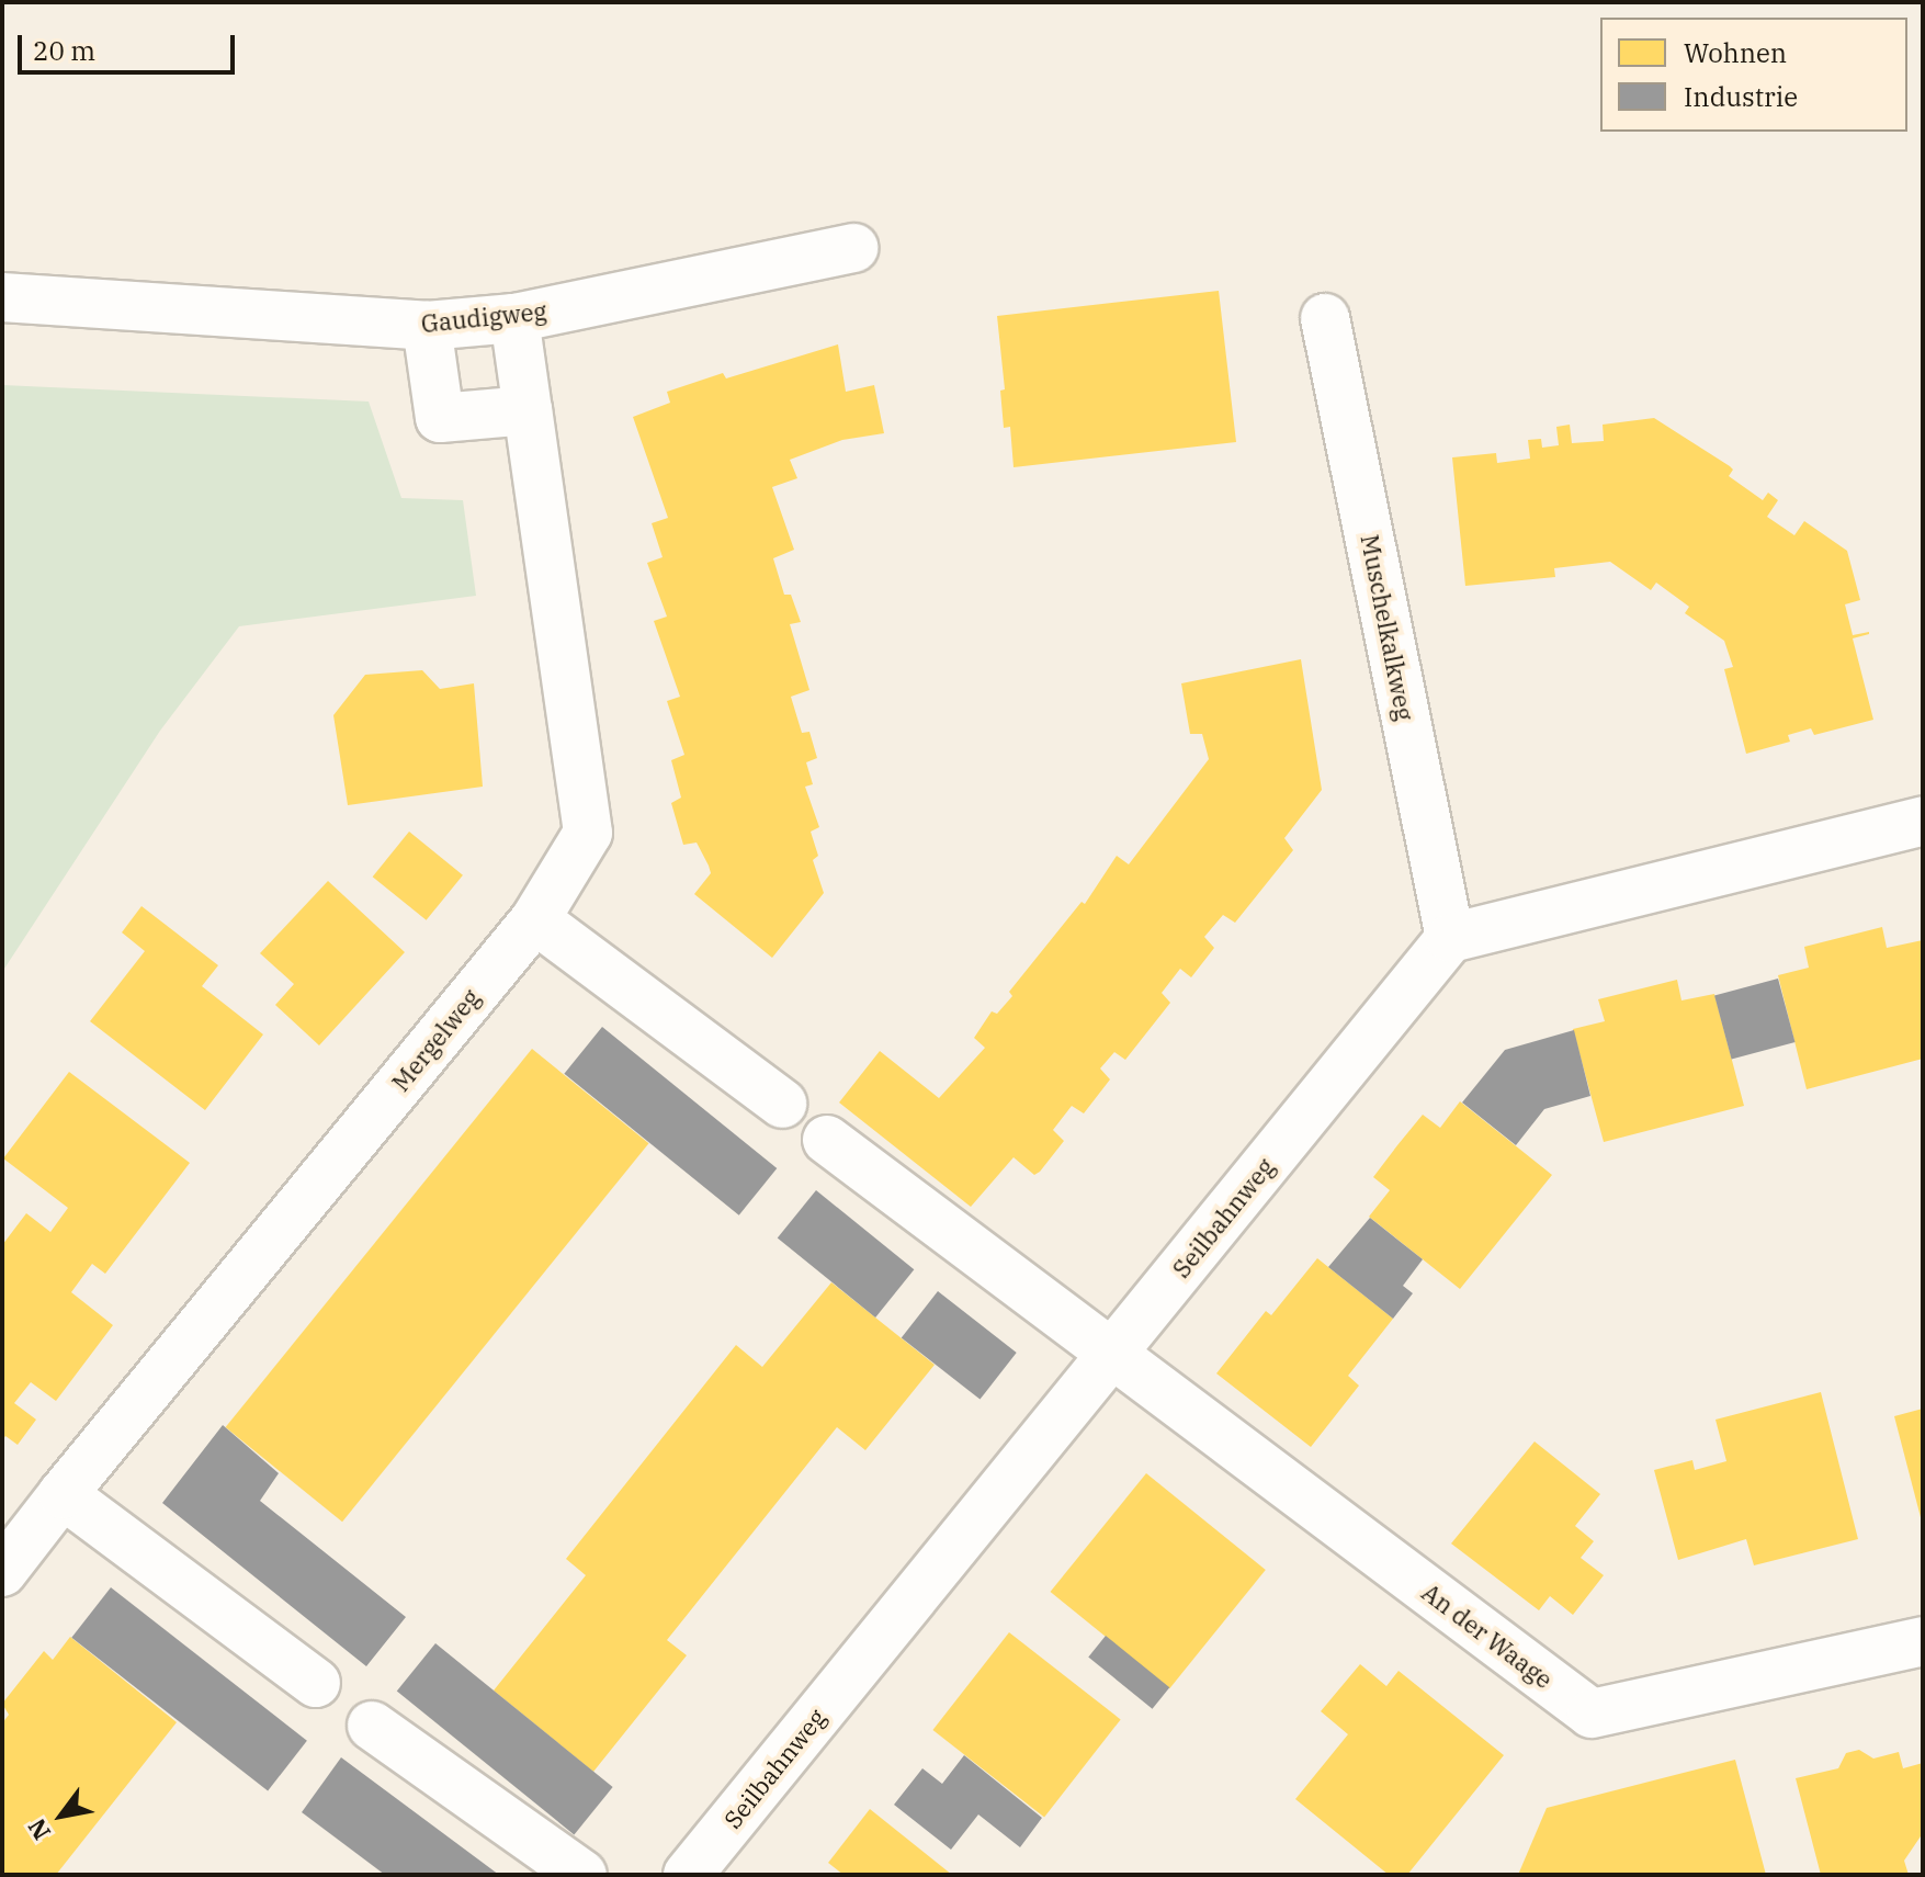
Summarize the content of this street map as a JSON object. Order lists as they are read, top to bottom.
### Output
{
  "streets": {
    "street": [
      "Gaudigweg",
      "Muschelkalkweg",
      "Mergelweg",
      "Seilbahnweg",
      "An der Waage"
    ]
  },
  "crossings": [
    ["Gaudigweg", "Mergelweg"],
    ["Muschelkalkweg", "Seilbahnweg"],
    ["Seilbahnweg", "An der Waage"]
  ],
  "legend": ["Wohnen", "Industrie"],
  "scale_bar": "20 m",
  "north": "bottom left"
}
